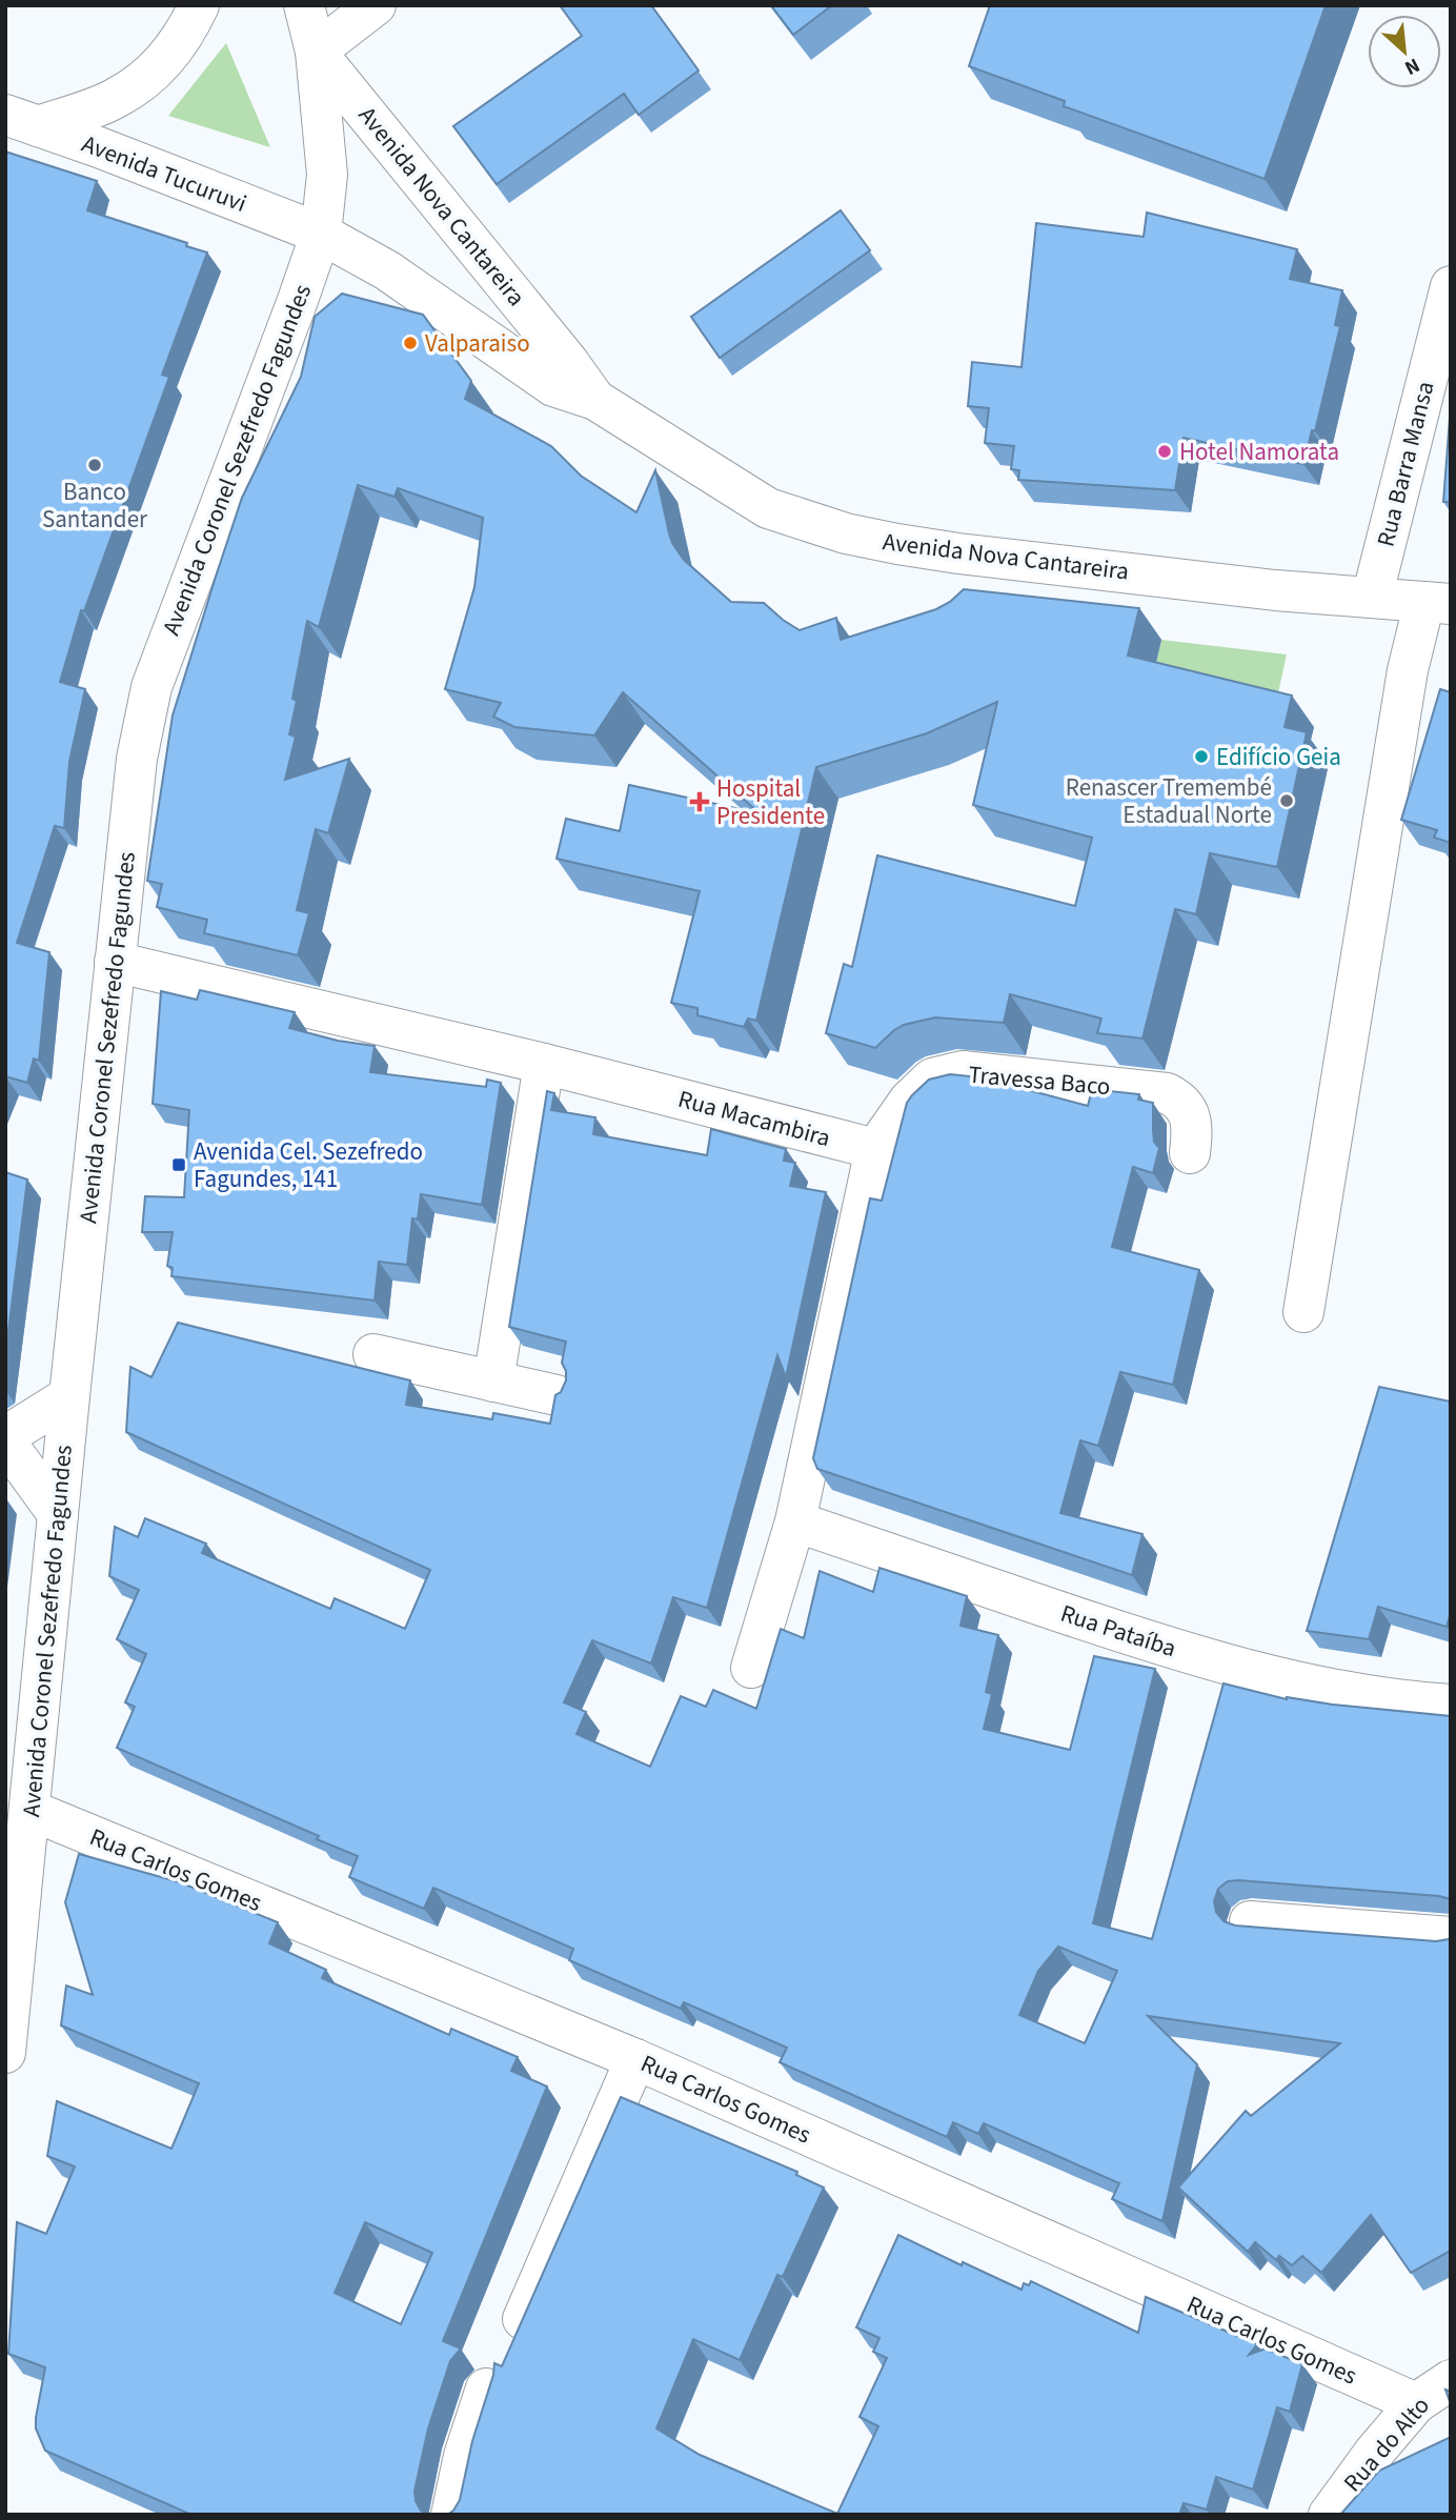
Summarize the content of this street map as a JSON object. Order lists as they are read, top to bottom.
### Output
{
  "streets": {
    "street": [
      "Avenida Tucuruvi",
      "Avenida Nova Cantareira",
      "Avenida Coronel Sezefredo Fagundes",
      "Rua Barra Mansa",
      "Travessa Baco",
      "Rua Macambira",
      "Rua Pataíba",
      "Rua Carlos Gomes",
      "Rua do Alto"
    ]
  },
  "crossings": [
    ["Avenida Tucuruvi", "Avenida Nova Cantareira"],
    ["Avenida Tucuruvi", "Avenida Coronel Sezefredo Fagundes"],
    ["Avenida Nova Cantareira", "Avenida Coronel Sezefredo Fagundes"],
    ["Avenida Nova Cantareira", "Rua Barra Mansa"],
    ["Avenida Coronel Sezefredo Fagundes", "Rua Macambira"],
    ["Avenida Coronel Sezefredo Fagundes", "Rua Carlos Gomes"],
    ["Travessa Baco", "Rua Macambira"],
    ["Rua Carlos Gomes", "Rua do Alto"]
  ],
  "places": {
    "other": [
      "Valparaiso",
      "Hotel Namorata",
      "Banco Santander",
      "Edifício Geia",
      "Renascer Tremembé Estadual Norte"
    ],
    "health": ["Hospital Presidente"],
    "transit": ["Avenida Cel. Sezefredo Fagundes, 141"]
  },
  "north": "bottom right"
}
